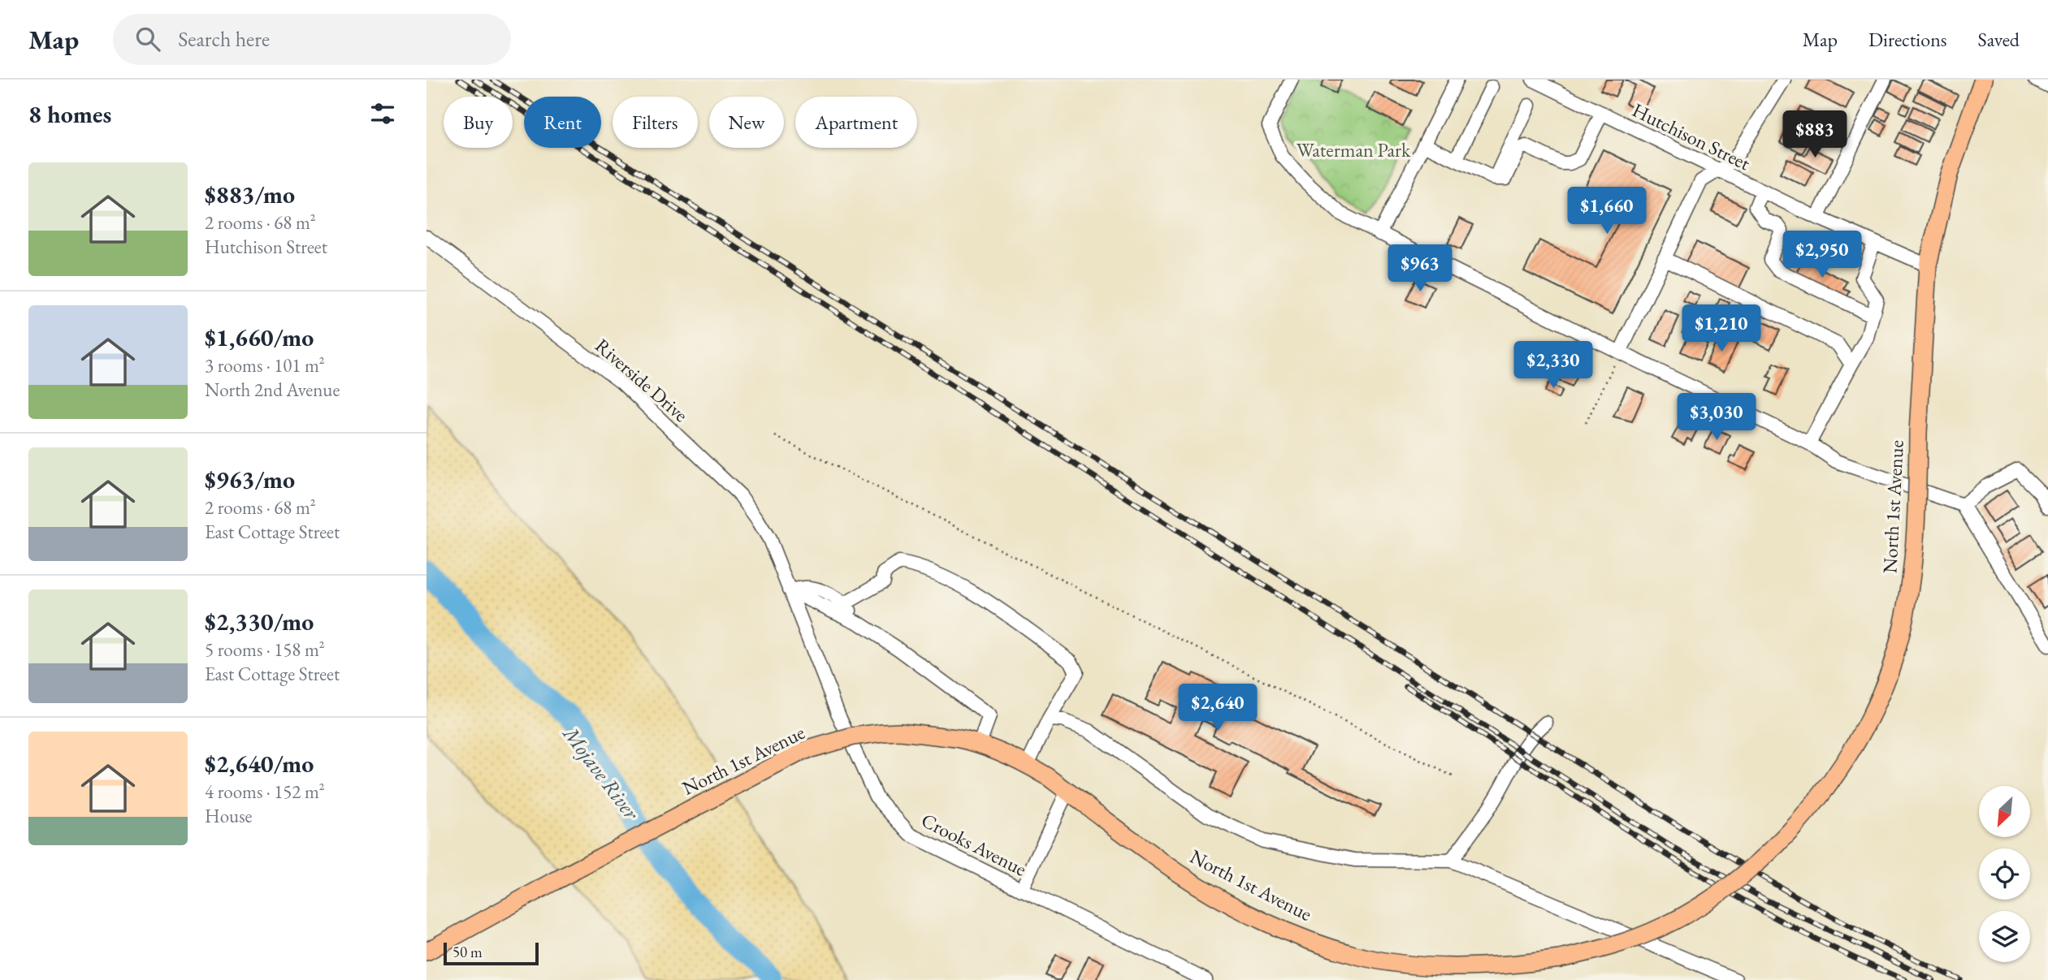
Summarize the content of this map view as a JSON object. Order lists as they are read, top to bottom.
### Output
{
  "streets": {
    "main road": ["North 1st Avenue"],
    "street": ["Hutchison Street", "Riverside Drive", "Crooks Avenue"]
  },
  "crossings": [
    ["Hutchison Street", "North 1st Avenue"],
    ["Riverside Drive", "Crooks Avenue"]
  ],
  "water": ["Mojave River"],
  "parks": ["Waterman Park"],
  "scale_bar": "50 m",
  "north": "bottom left",
  "page": {
    "header": "Map",
    "search": "Search here",
    "nav": ["Map", "Directions", "Saved"],
    "heading": "8 homes",
    "chip": [
      "Buy",
      "Rent",
      "Filters",
      "New",
      "Apartment"
    ],
    "price": [
      "$883",
      "$1,660",
      "$2,950",
      "$963",
      "$1,210",
      "$2,330",
      "$3,030",
      "$2,640"
    ],
    "list": [
      {
        "name": "$883/mo",
        "note": "2 rooms · 68 m² · Hutchison Street"
      },
      {
        "name": "$1,660/mo",
        "note": "3 rooms · 101 m² · North 2nd Avenue"
      },
      {
        "name": "$963/mo",
        "note": "2 rooms · 68 m² · East Cottage Street"
      },
      {
        "name": "$2,330/mo",
        "note": "5 rooms · 158 m² · East Cottage Street"
      },
      {
        "name": "$2,640/mo",
        "note": "4 rooms · 152 m² · House"
      }
    ],
    "scale": "50 m"
  }
}
